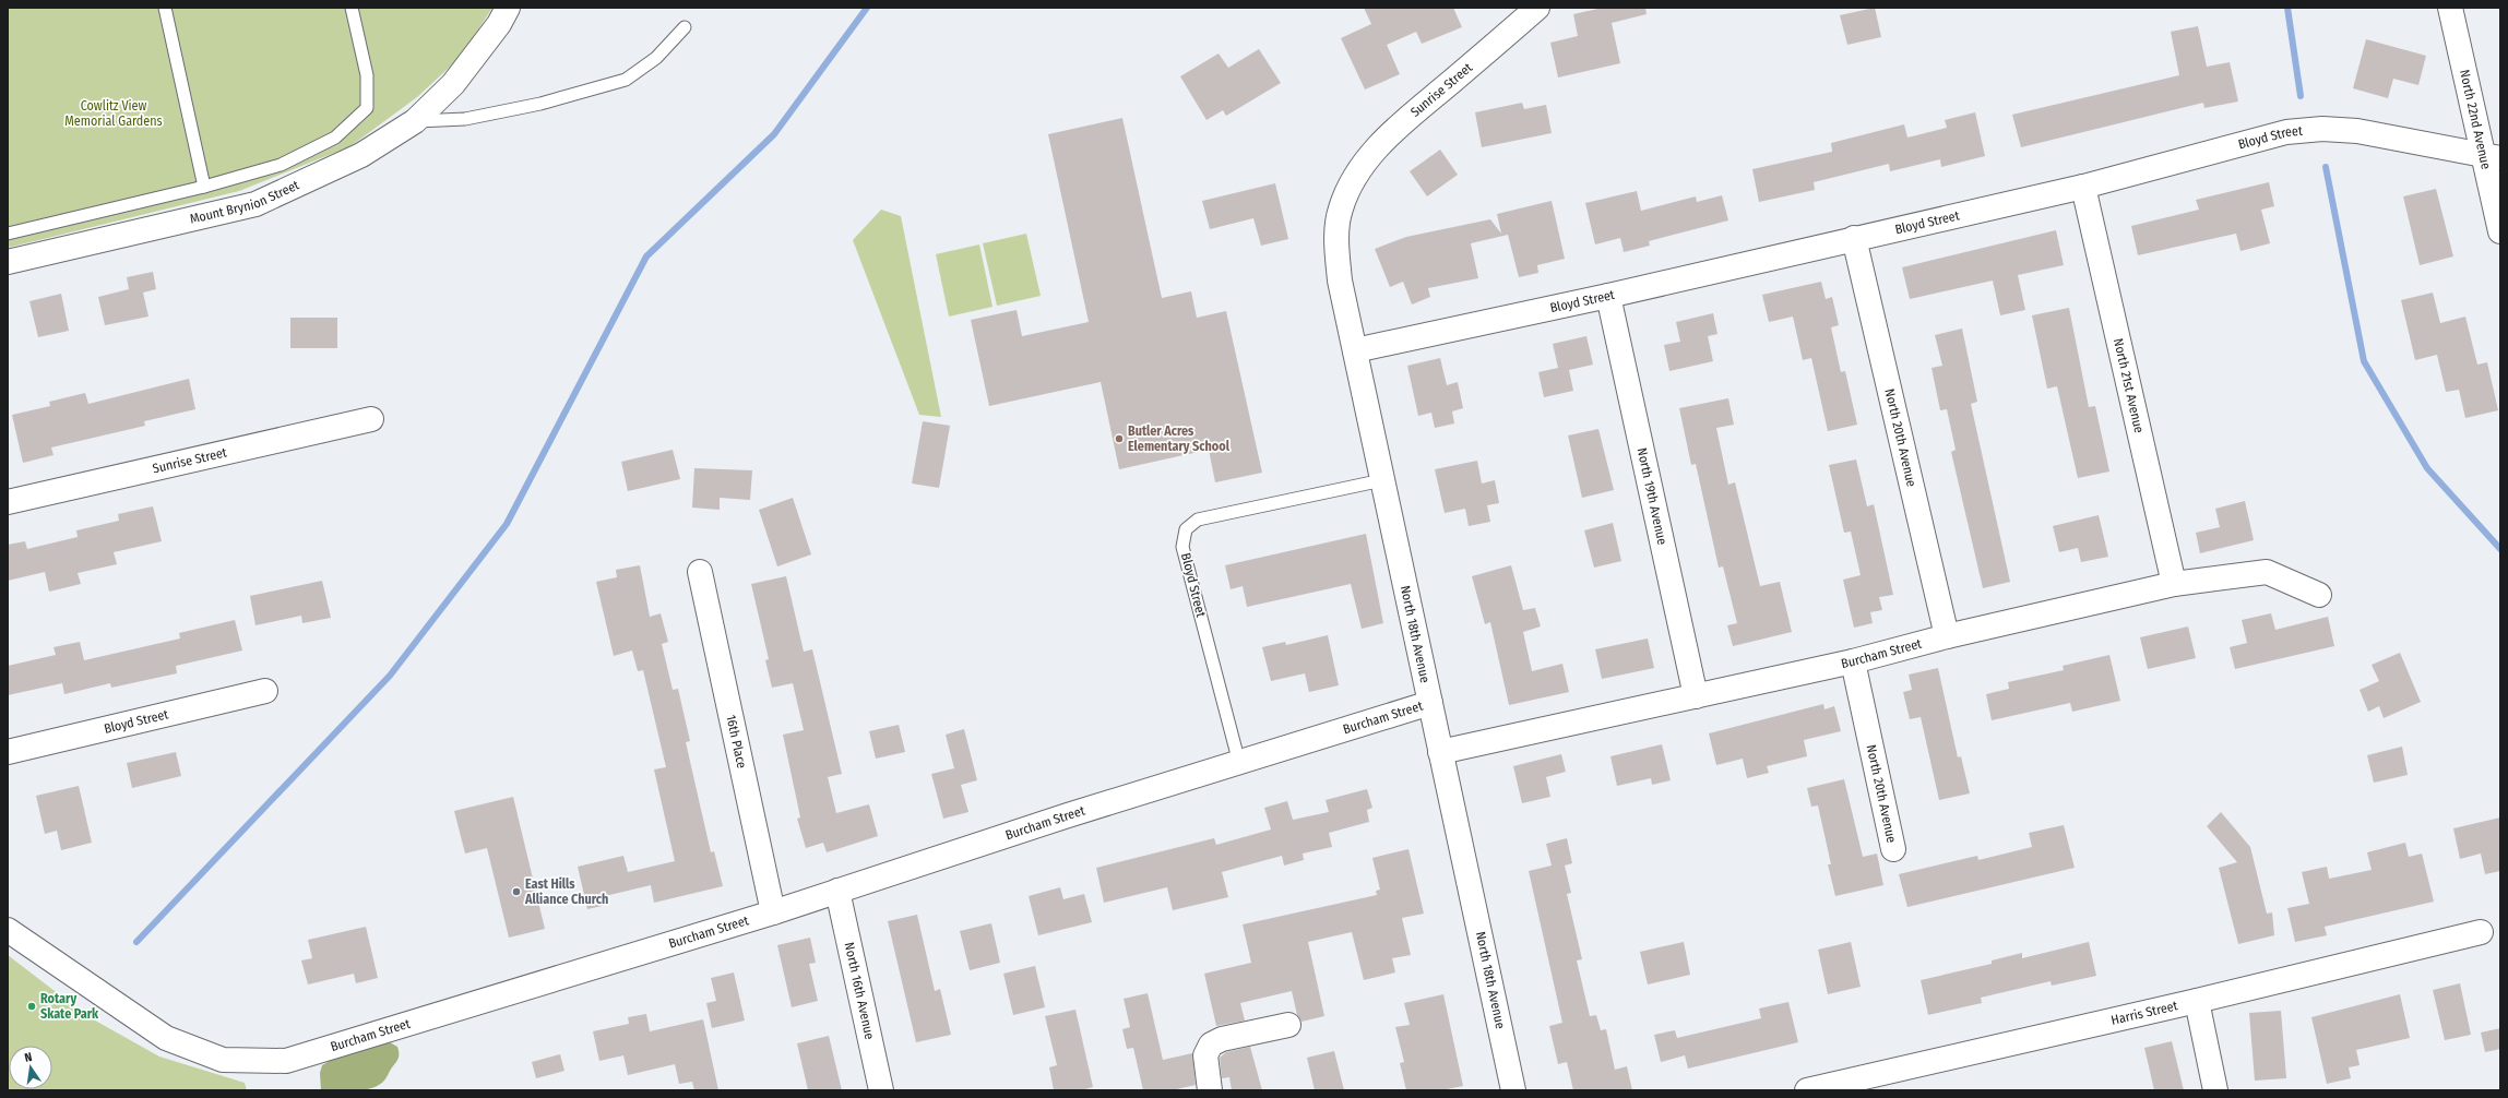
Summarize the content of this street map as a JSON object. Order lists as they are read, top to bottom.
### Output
{
  "streets": {
    "street": [
      "Sunrise Street",
      "North 22nd Avenue",
      "Bloyd Street",
      "Mount Brynion Street",
      "North 21st Avenue",
      "North 20th Avenue",
      "North 19th Avenue",
      "North 18th Avenue",
      "Burcham Street",
      "16th Place",
      "North 16th Avenue",
      "Harris Street"
    ]
  },
  "crossings": [
    ["Sunrise Street", "North 18th Avenue"],
    ["North 22nd Avenue", "Bloyd Street"],
    ["Bloyd Street", "North 21st Avenue"],
    ["Bloyd Street", "North 20th Avenue"],
    ["Bloyd Street", "North 19th Avenue"],
    ["Bloyd Street", "North 18th Avenue"],
    ["Bloyd Street", "Burcham Street"],
    ["North 21st Avenue", "Burcham Street"],
    ["North 20th Avenue", "Burcham Street"],
    ["North 19th Avenue", "Burcham Street"],
    ["North 18th Avenue", "Burcham Street"],
    ["Burcham Street", "16th Place"],
    ["Burcham Street", "North 16th Avenue"]
  ],
  "parks": ["Cowlitz View Memorial Gardens"],
  "places": ["Butler Acres Elementary School", "East Hills Alliance Church", "Rotary Skate Park"],
  "north": "top"
}
